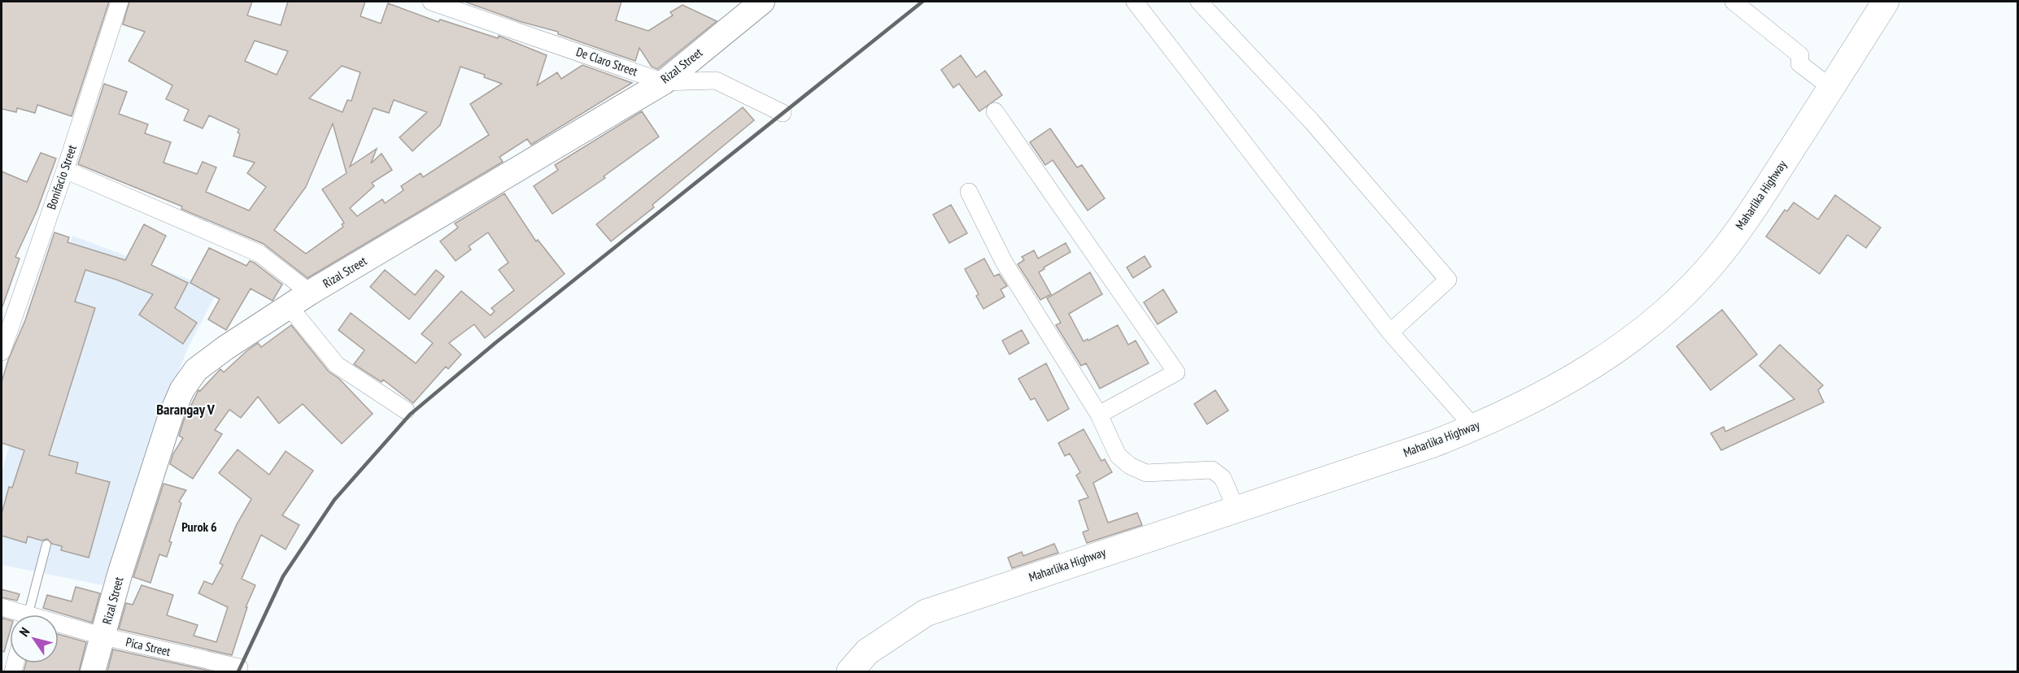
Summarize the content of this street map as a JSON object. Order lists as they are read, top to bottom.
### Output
{
  "streets": {
    "highway": ["Maharlika Highway"],
    "street": [
      "De Claro Street",
      "Rizal Street",
      "Bonifacio Street",
      "Pica Street"
    ]
  },
  "crossings": [
    ["De Claro Street", "Rizal Street"],
    ["Rizal Street", "Pica Street"]
  ],
  "districts": ["Barangay V", "Purok 6"],
  "north": "top left"
}
